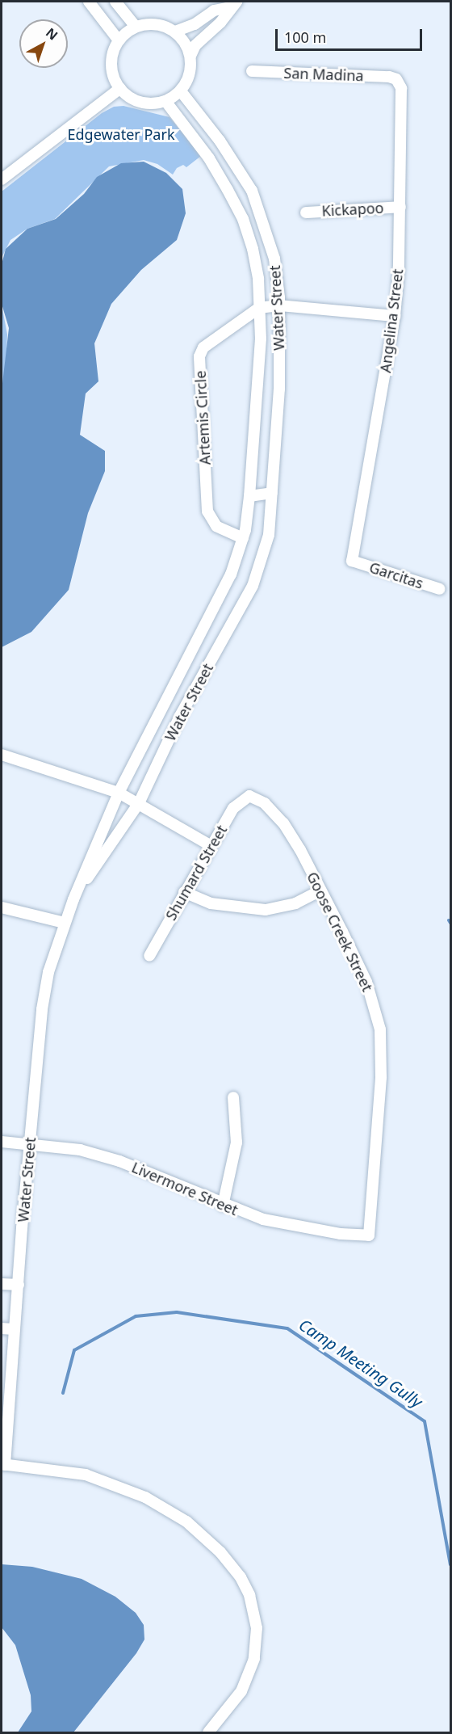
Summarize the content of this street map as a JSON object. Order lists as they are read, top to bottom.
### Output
{
  "streets": {
    "street": [
      "San Madina",
      "Kickapoo",
      "Water Street",
      "Angelina Street",
      "Artemis Circle",
      "Garcitas",
      "Shumard Street",
      "Goose Creek Street",
      "Livermore Street"
    ]
  },
  "crossings": [
    ["San Madina", "Angelina Street"],
    ["Kickapoo", "Angelina Street"],
    ["Water Street", "Artemis Circle"],
    ["Water Street", "Livermore Street"],
    ["Angelina Street", "Garcitas"],
    ["Shumard Street", "Goose Creek Street"],
    ["Goose Creek Street", "Livermore Street"]
  ],
  "water": ["Camp Meeting Gully"],
  "parks": ["Edgewater Park"],
  "scale_bar": "100 m",
  "north": "top right"
}
